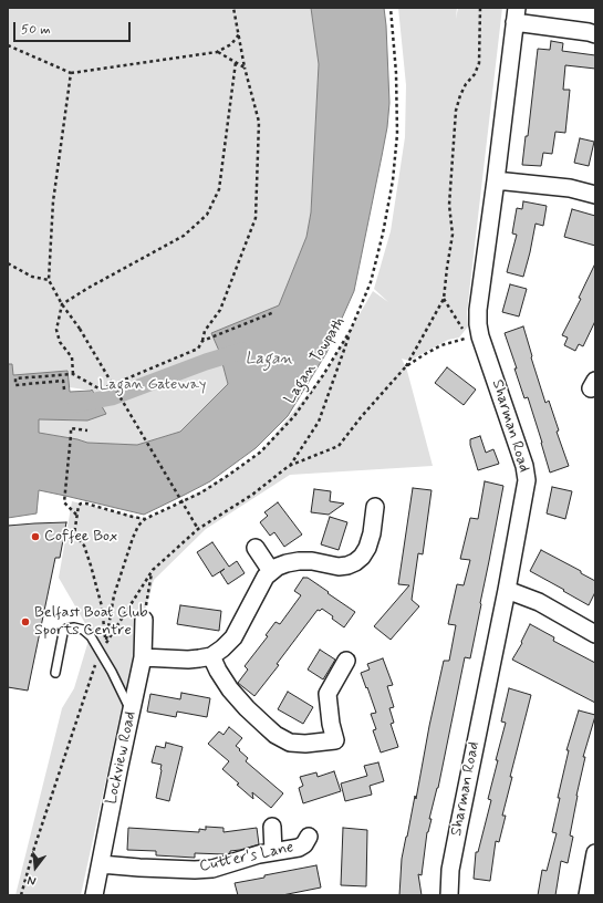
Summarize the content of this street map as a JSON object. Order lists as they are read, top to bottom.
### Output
{
  "streets": {
    "street": ["Sharman Road", "Lockview Road", "Cutter's Lane"],
    "path": ["Lagan Towpath"]
  },
  "crossings": [
    ["Lockview Road", "Cutter's Lane"]
  ],
  "water": ["Lagan"],
  "parks": ["Lagan Gateway"],
  "places": ["Coffee Box", "Belfast Boat Club Sports Centre"],
  "scale_bar": "50 m",
  "north": "bottom"
}
